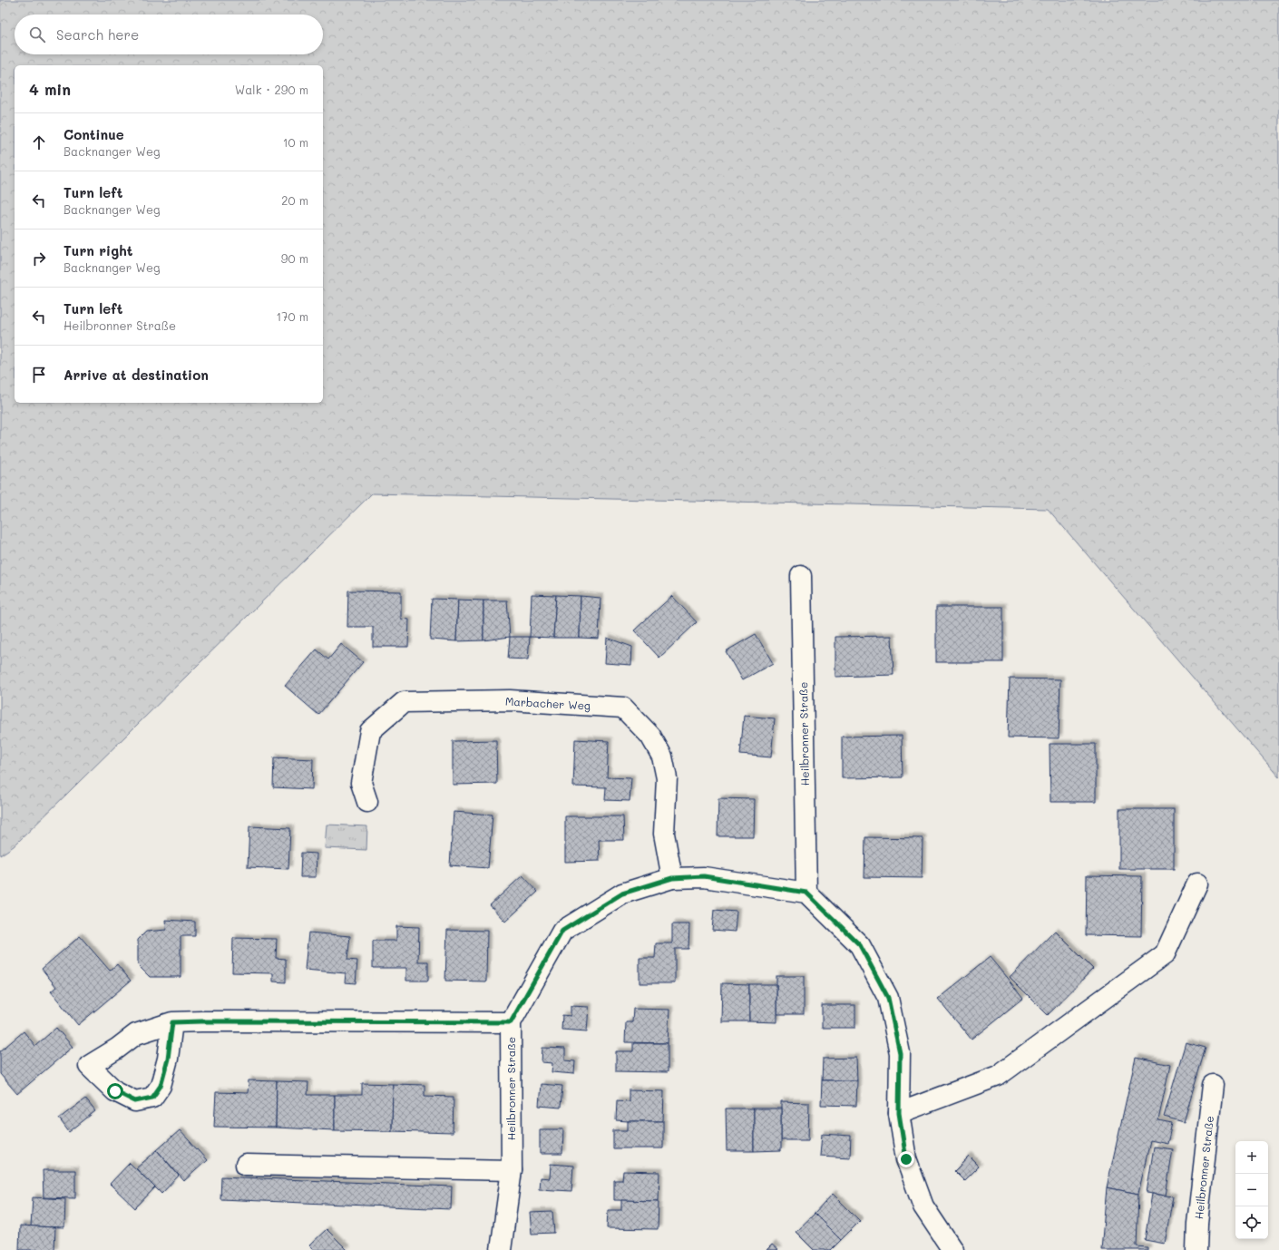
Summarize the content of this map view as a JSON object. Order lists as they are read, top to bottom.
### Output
{
  "streets": {
    "street": ["Marbacher Weg", "Heilbronner Straße"]
  },
  "crossings": [
    ["Marbacher Weg", "Heilbronner Straße"]
  ],
  "page": {
    "search": "Search here",
    "heading": ["4 min", "Walk · 290 m"],
    "list": [
      ["Continue", "Backnanger Weg", "10 m"],
      ["Turn left", "Backnanger Weg", "20 m"],
      ["Turn right", "Backnanger Weg", "90 m"],
      ["Turn left", "Heilbronner Straße", "170 m"],
      "Arrive at destination"
    ],
    "map_buttons": ["+", "−"]
  }
}
